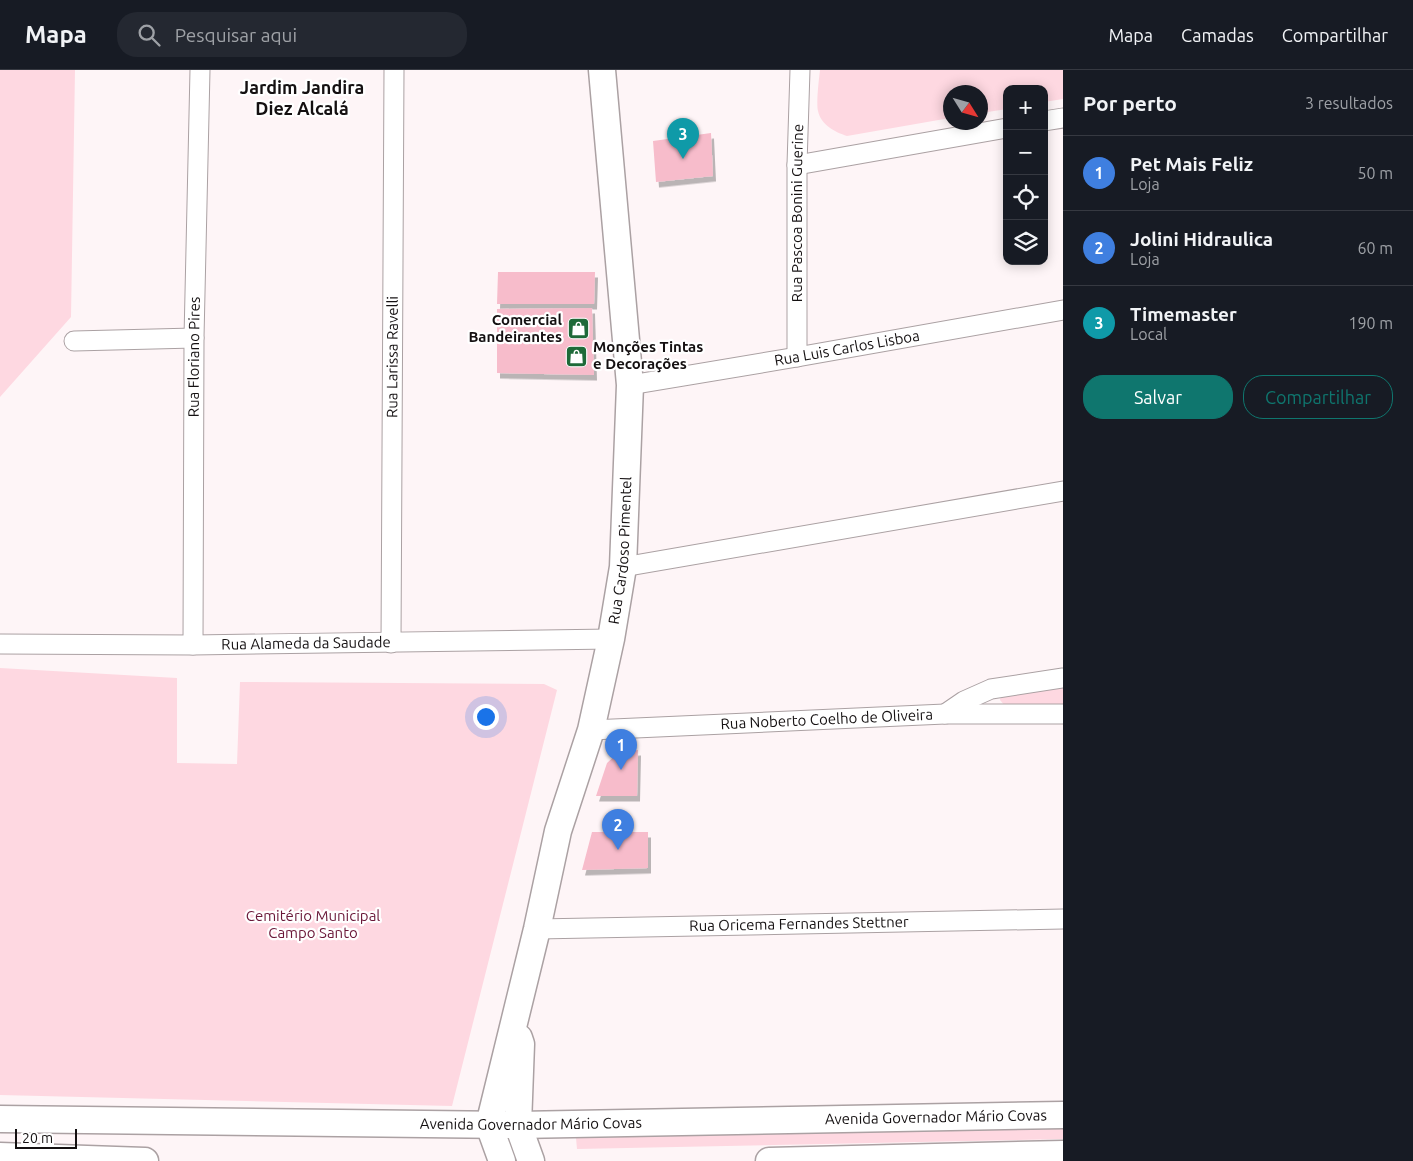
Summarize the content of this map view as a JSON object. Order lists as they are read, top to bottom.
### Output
{
  "streets": {
    "main road": ["Rua Cardoso Pimentel", "Avenida Governador Mário Covas"],
    "street": [
      "Rua Pascoa Bonini Guerine",
      "Rua Luis Carlos Lisboa",
      "Rua Floriano Pires",
      "Rua Larissa Ravelli",
      "Rua Alameda da Saudade",
      "Rua Noberto Coelho de Oliveira",
      "Rua Oricema Fernandes Stettner"
    ]
  },
  "crossings": [
    ["Rua Pascoa Bonini Guerine", "Rua Luis Carlos Lisboa"],
    ["Rua Luis Carlos Lisboa", "Rua Cardoso Pimentel"],
    ["Rua Floriano Pires", "Rua Alameda da Saudade"],
    ["Rua Larissa Ravelli", "Rua Alameda da Saudade"],
    ["Rua Cardoso Pimentel", "Rua Alameda da Saudade"],
    ["Rua Cardoso Pimentel", "Rua Noberto Coelho de Oliveira"],
    ["Rua Cardoso Pimentel", "Rua Oricema Fernandes Stettner"],
    ["Rua Cardoso Pimentel", "Avenida Governador Mário Covas"]
  ],
  "districts": ["Jardim Jandira Diez Alcalá"],
  "parks": ["Cemitério Municipal Campo Santo"],
  "places": {
    "shop": ["Comercial Bandeirantes", "Monções Tintas e Decorações"]
  },
  "scale_bar": "20 m",
  "north": "bottom right",
  "page": {
    "header": "Mapa",
    "search": "Pesquisar aqui",
    "nav": ["Mapa", "Camadas", "Compartilhar"],
    "heading": ["Por perto", "3 resultados"],
    "map_buttons": ["+", "−"],
    "pins": ["3", "1", "2"],
    "list": [
      {
        "mark": "1",
        "name": "Pet Mais Feliz",
        "note": "Loja",
        "value": "50 m"
      },
      {
        "mark": "2",
        "name": "Jolini Hidraulica",
        "note": "Loja",
        "value": "60 m"
      },
      {
        "mark": "3",
        "name": "Timemaster",
        "note": "Local",
        "value": "190 m"
      }
    ],
    "buttons": ["Salvar", "Compartilhar"],
    "scale": "20 m"
  }
}
